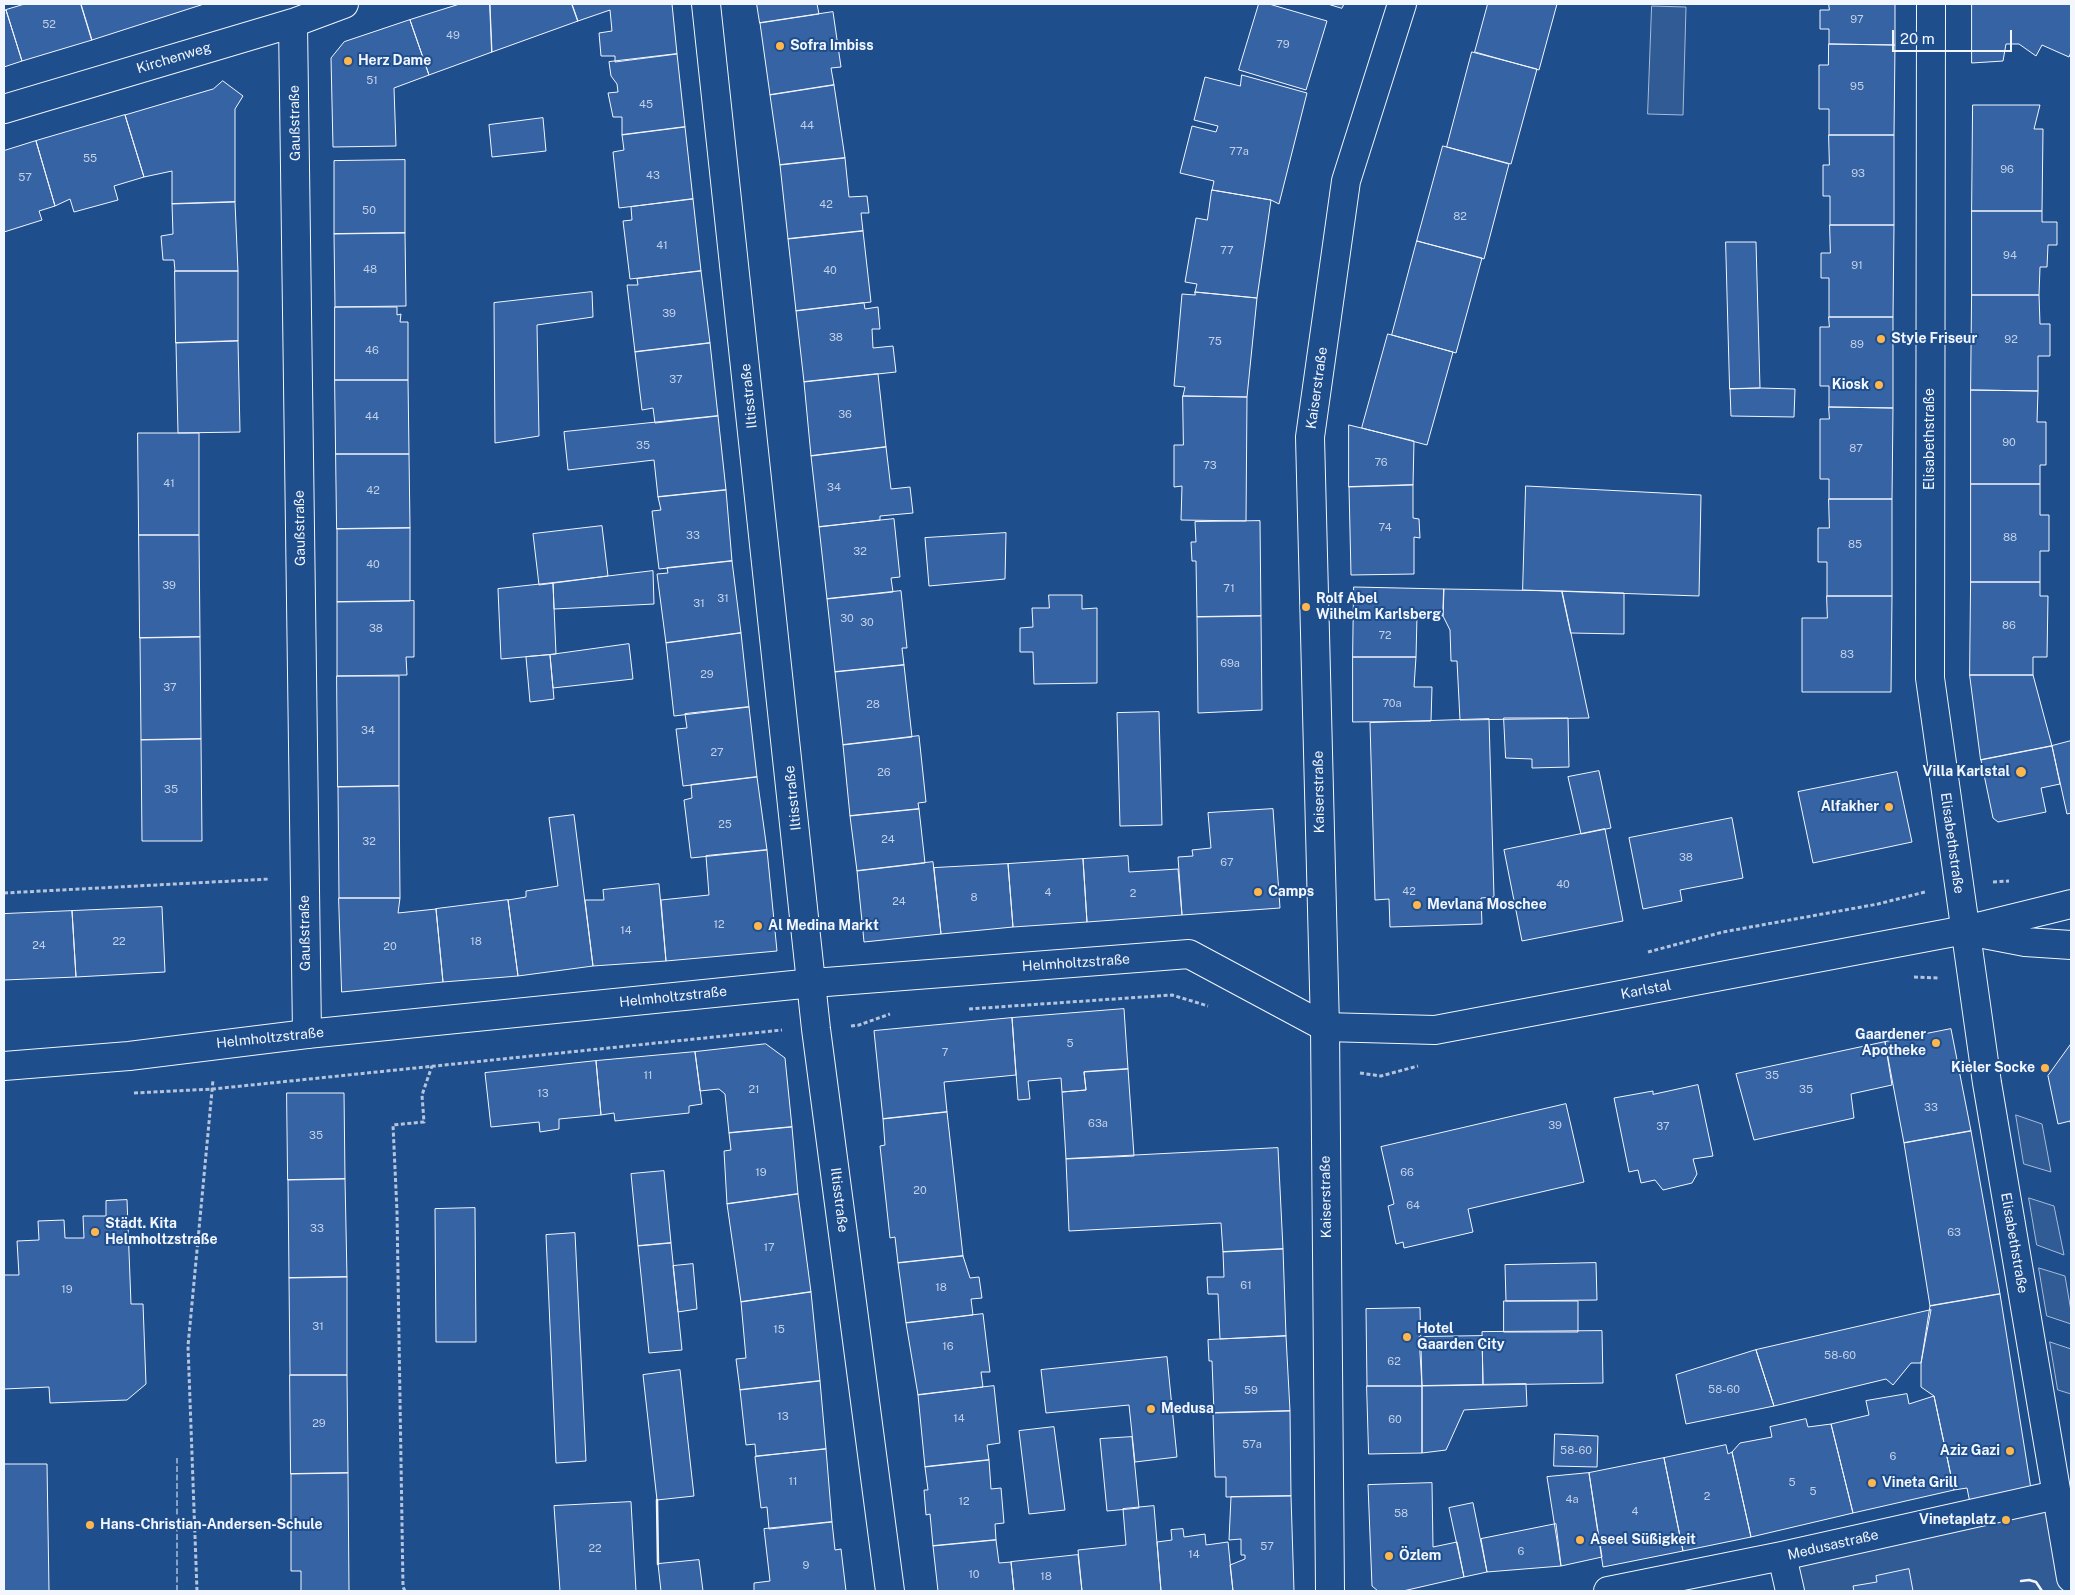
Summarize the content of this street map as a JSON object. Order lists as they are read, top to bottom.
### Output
{
  "streets": {
    "street": [
      "Kirchenweg",
      "Gaußstraße",
      "Kaiserstraße",
      "Iltisstraße",
      "Elisabethstraße",
      "Helmholtzstraße",
      "Karlstal",
      "Medusastraße"
    ]
  },
  "crossings": [
    ["Kirchenweg", "Gaußstraße"],
    ["Gaußstraße", "Helmholtzstraße"],
    ["Kaiserstraße", "Helmholtzstraße"],
    ["Kaiserstraße", "Karlstal"],
    ["Iltisstraße", "Helmholtzstraße"],
    ["Elisabethstraße", "Karlstal"],
    ["Elisabethstraße", "Medusastraße"],
    ["Helmholtzstraße", "Karlstal"]
  ],
  "places": [
    "Sofra Imbiss",
    "Herz Dame",
    "Style Friseur",
    "Kiosk",
    "Rolf Abel Wilhelm Karlsberg",
    "Villa Karlstal",
    "Alfakher",
    "Camps",
    "Mevlana Moschee",
    "Al Medina Markt",
    "Gaardener Apotheke",
    "Kieler Socke",
    "Städt. Kita Helmholtzstraße",
    "Hotel Gaarden City",
    "Medusa",
    "Aziz Gazi",
    "Vineta Grill",
    "Vinetaplatz",
    "Hans-Christian-Andersen-Schule",
    "Aseel Süßigkeit",
    "Özlem"
  ],
  "house_numbers": [
    "97",
    "52",
    "49",
    "79",
    "51",
    "95",
    "45",
    "44",
    "77a",
    "55",
    "96",
    "93",
    "43",
    "57",
    "42",
    "50",
    "82",
    "41",
    "77",
    "94",
    "91",
    "48",
    "40",
    "39",
    "38",
    "92",
    "75",
    "89",
    "46",
    "37",
    "36",
    "44",
    "90",
    "35",
    "87",
    "76",
    "73",
    "41",
    "34",
    "42",
    "74",
    "33",
    "88",
    "85",
    "32",
    "40",
    "39",
    "71",
    "31",
    "31",
    "30",
    "30",
    "86",
    "38",
    "72",
    "83",
    "69a",
    "29",
    "37",
    "70a",
    "28",
    "34",
    "27",
    "26",
    "35",
    "25",
    "24",
    "32",
    "38",
    "67",
    "40",
    "42",
    "4",
    "2",
    "8",
    "24",
    "12",
    "14",
    "22",
    "18",
    "24",
    "20",
    "5",
    "7",
    "11",
    "35",
    "21",
    "35",
    "13",
    "33",
    "63a",
    "39",
    "37",
    "35",
    "19",
    "66",
    "20",
    "64",
    "33",
    "63",
    "17",
    "61",
    "18",
    "19",
    "31",
    "15",
    "16",
    "58-60",
    "62",
    "58-60",
    "59",
    "13",
    "14",
    "60",
    "29",
    "57a",
    "58-60",
    "6",
    "11",
    "5",
    "5",
    "2",
    "4a",
    "12",
    "4",
    "58",
    "57",
    "22",
    "6",
    "14",
    "9",
    "10",
    "18"
  ],
  "scale_bar": "20 m"
}
